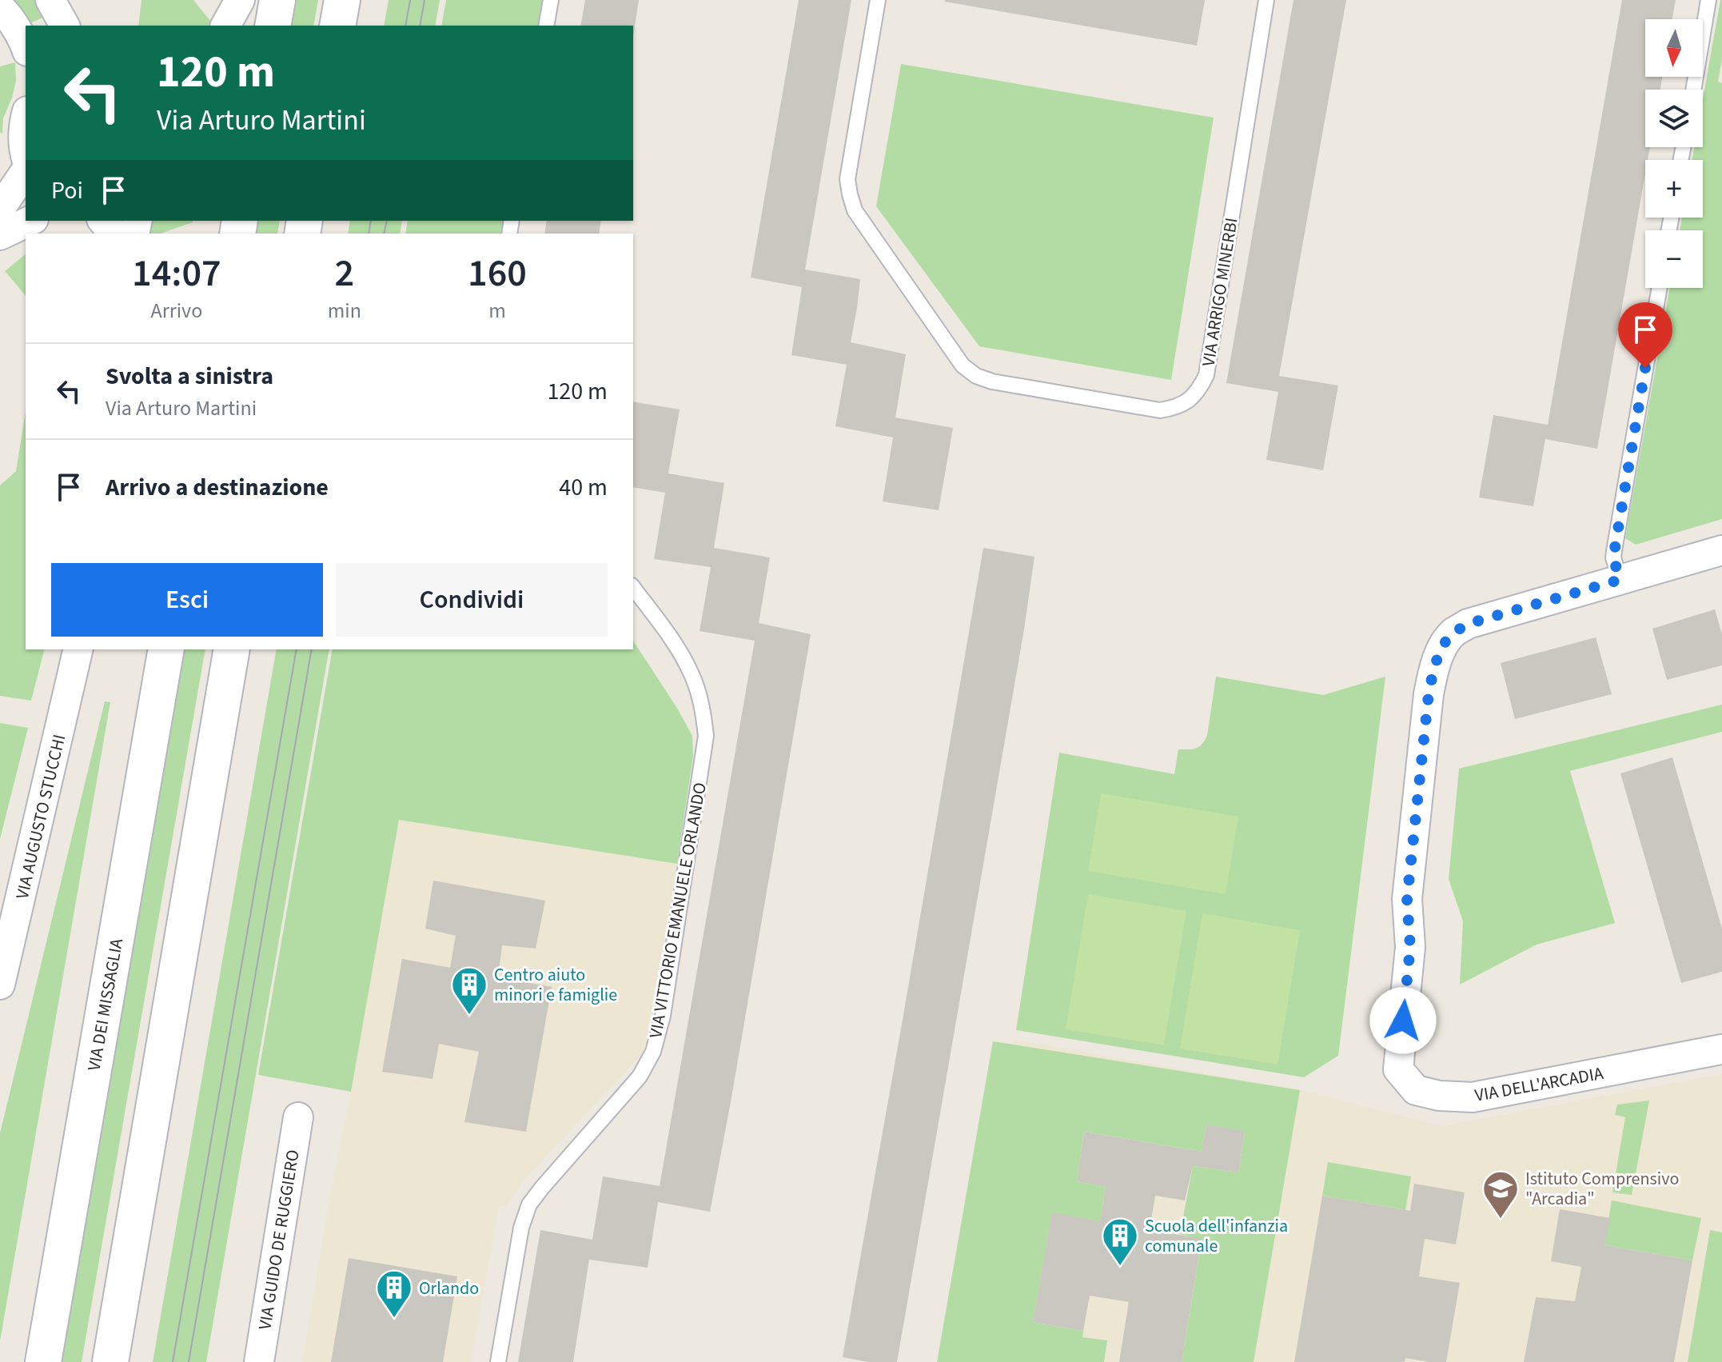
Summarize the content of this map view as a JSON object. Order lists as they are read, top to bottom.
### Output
{
  "streets": {
    "main road": ["VIA DEI MISSAGLIA"],
    "street": ["VIA AUGUSTO STUCCHI", "VIA DELL'ARCADIA", "VIA GUIDO DE RUGGIERO"],
    "lane": ["VIA ARRIGO MINERBI", "VIA VITTORIO EMANUELE ORLANDO"]
  },
  "places": {
    "building": ["Centro aiuto minori e famiglie", "Scuola dell'infanzia comunale", "Orlando"],
    "school or university": ["Istituto Comprensivo \"Arcadia\""]
  },
  "north": "bottom",
  "page": {
    "map_buttons": ["+", "−"],
    "turn": ["120 m", "Via Arturo Martini"],
    "then": "Poi",
    "eta": [
      "14:07",
      "Arrivo",
      "2",
      "min",
      "160",
      "m"
    ],
    "list": [
      {
        "name": "Svolta a sinistra",
        "note": "Via Arturo Martini",
        "value": "120 m"
      },
      {
        "name": "Arrivo a destinazione",
        "value": "40 m"
      }
    ],
    "buttons": ["Esci", "Condividi"]
  }
}
